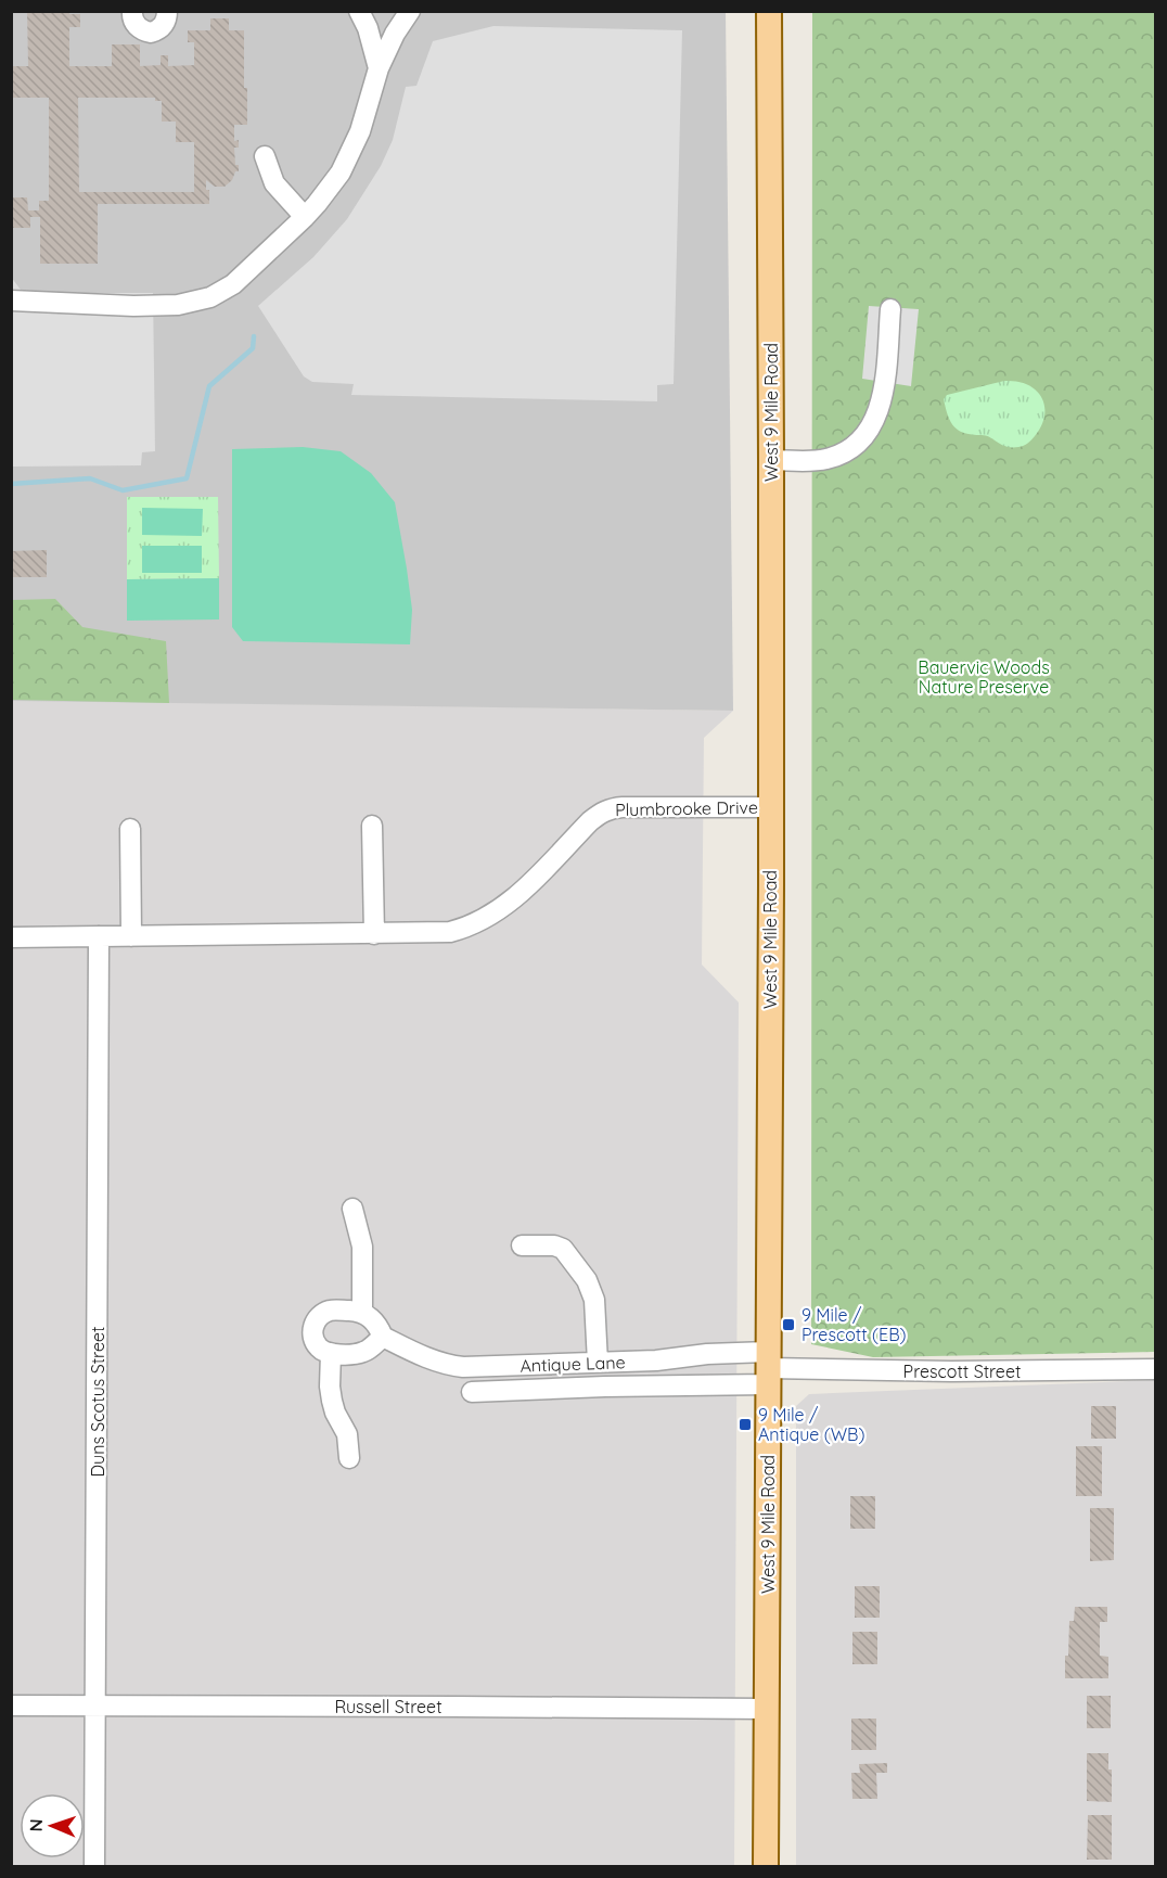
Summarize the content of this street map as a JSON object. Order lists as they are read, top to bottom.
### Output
{
  "streets": {
    "main road": ["West 9 Mile Road"],
    "street": [
      "Plumbrooke Drive",
      "Antique Lane",
      "Prescott Street",
      "Duns Scotus Street",
      "Russell Street"
    ]
  },
  "crossings": [
    ["West 9 Mile Road", "Plumbrooke Drive"],
    ["West 9 Mile Road", "Antique Lane"],
    ["West 9 Mile Road", "Prescott Street"],
    ["West 9 Mile Road", "Russell Street"],
    ["Plumbrooke Drive", "Duns Scotus Street"],
    ["Antique Lane", "Prescott Street"],
    ["Duns Scotus Street", "Russell Street"]
  ],
  "parks": ["Bauervic Woods Nature Preserve"],
  "places": {
    "transit": ["9 Mile / Prescott (EB)", "9 Mile / Antique (WB)"]
  },
  "north": "left"
}
